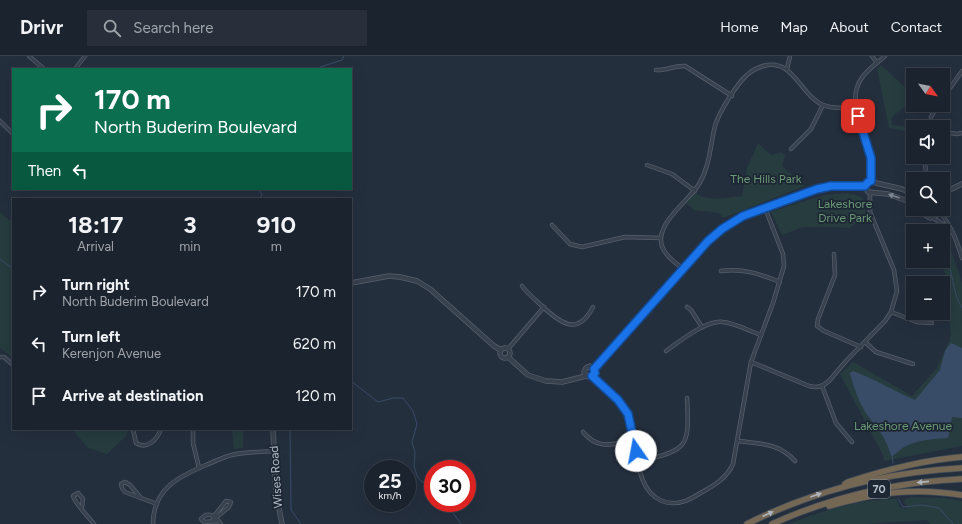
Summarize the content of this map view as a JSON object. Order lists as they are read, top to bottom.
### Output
{
  "streets": {
    "highway": ["70"],
    "street": ["Wises Road"]
  },
  "parks": ["The Hills Park", "Lakeshore Drive Park", "Lakeshore Avenue"],
  "north": "bottom right",
  "page": {
    "header": "Drivr",
    "search": "Search here",
    "nav": [
      "Home",
      "Map",
      "About",
      "Contact"
    ],
    "map_buttons": ["+", "−"],
    "turn": ["170 m", "North Buderim Boulevard"],
    "then": "Then",
    "eta": [
      "18:17",
      "Arrival",
      "3",
      "min",
      "910",
      "m"
    ],
    "list": [
      {
        "name": "Turn right",
        "note": "North Buderim Boulevard",
        "value": "170 m"
      },
      {
        "name": "Turn left",
        "note": "Kerenjon Avenue",
        "value": "620 m"
      },
      {
        "name": "Arrive at destination",
        "value": "120 m"
      }
    ],
    "speed": "25 km/h",
    "limit": "30"
  }
}
